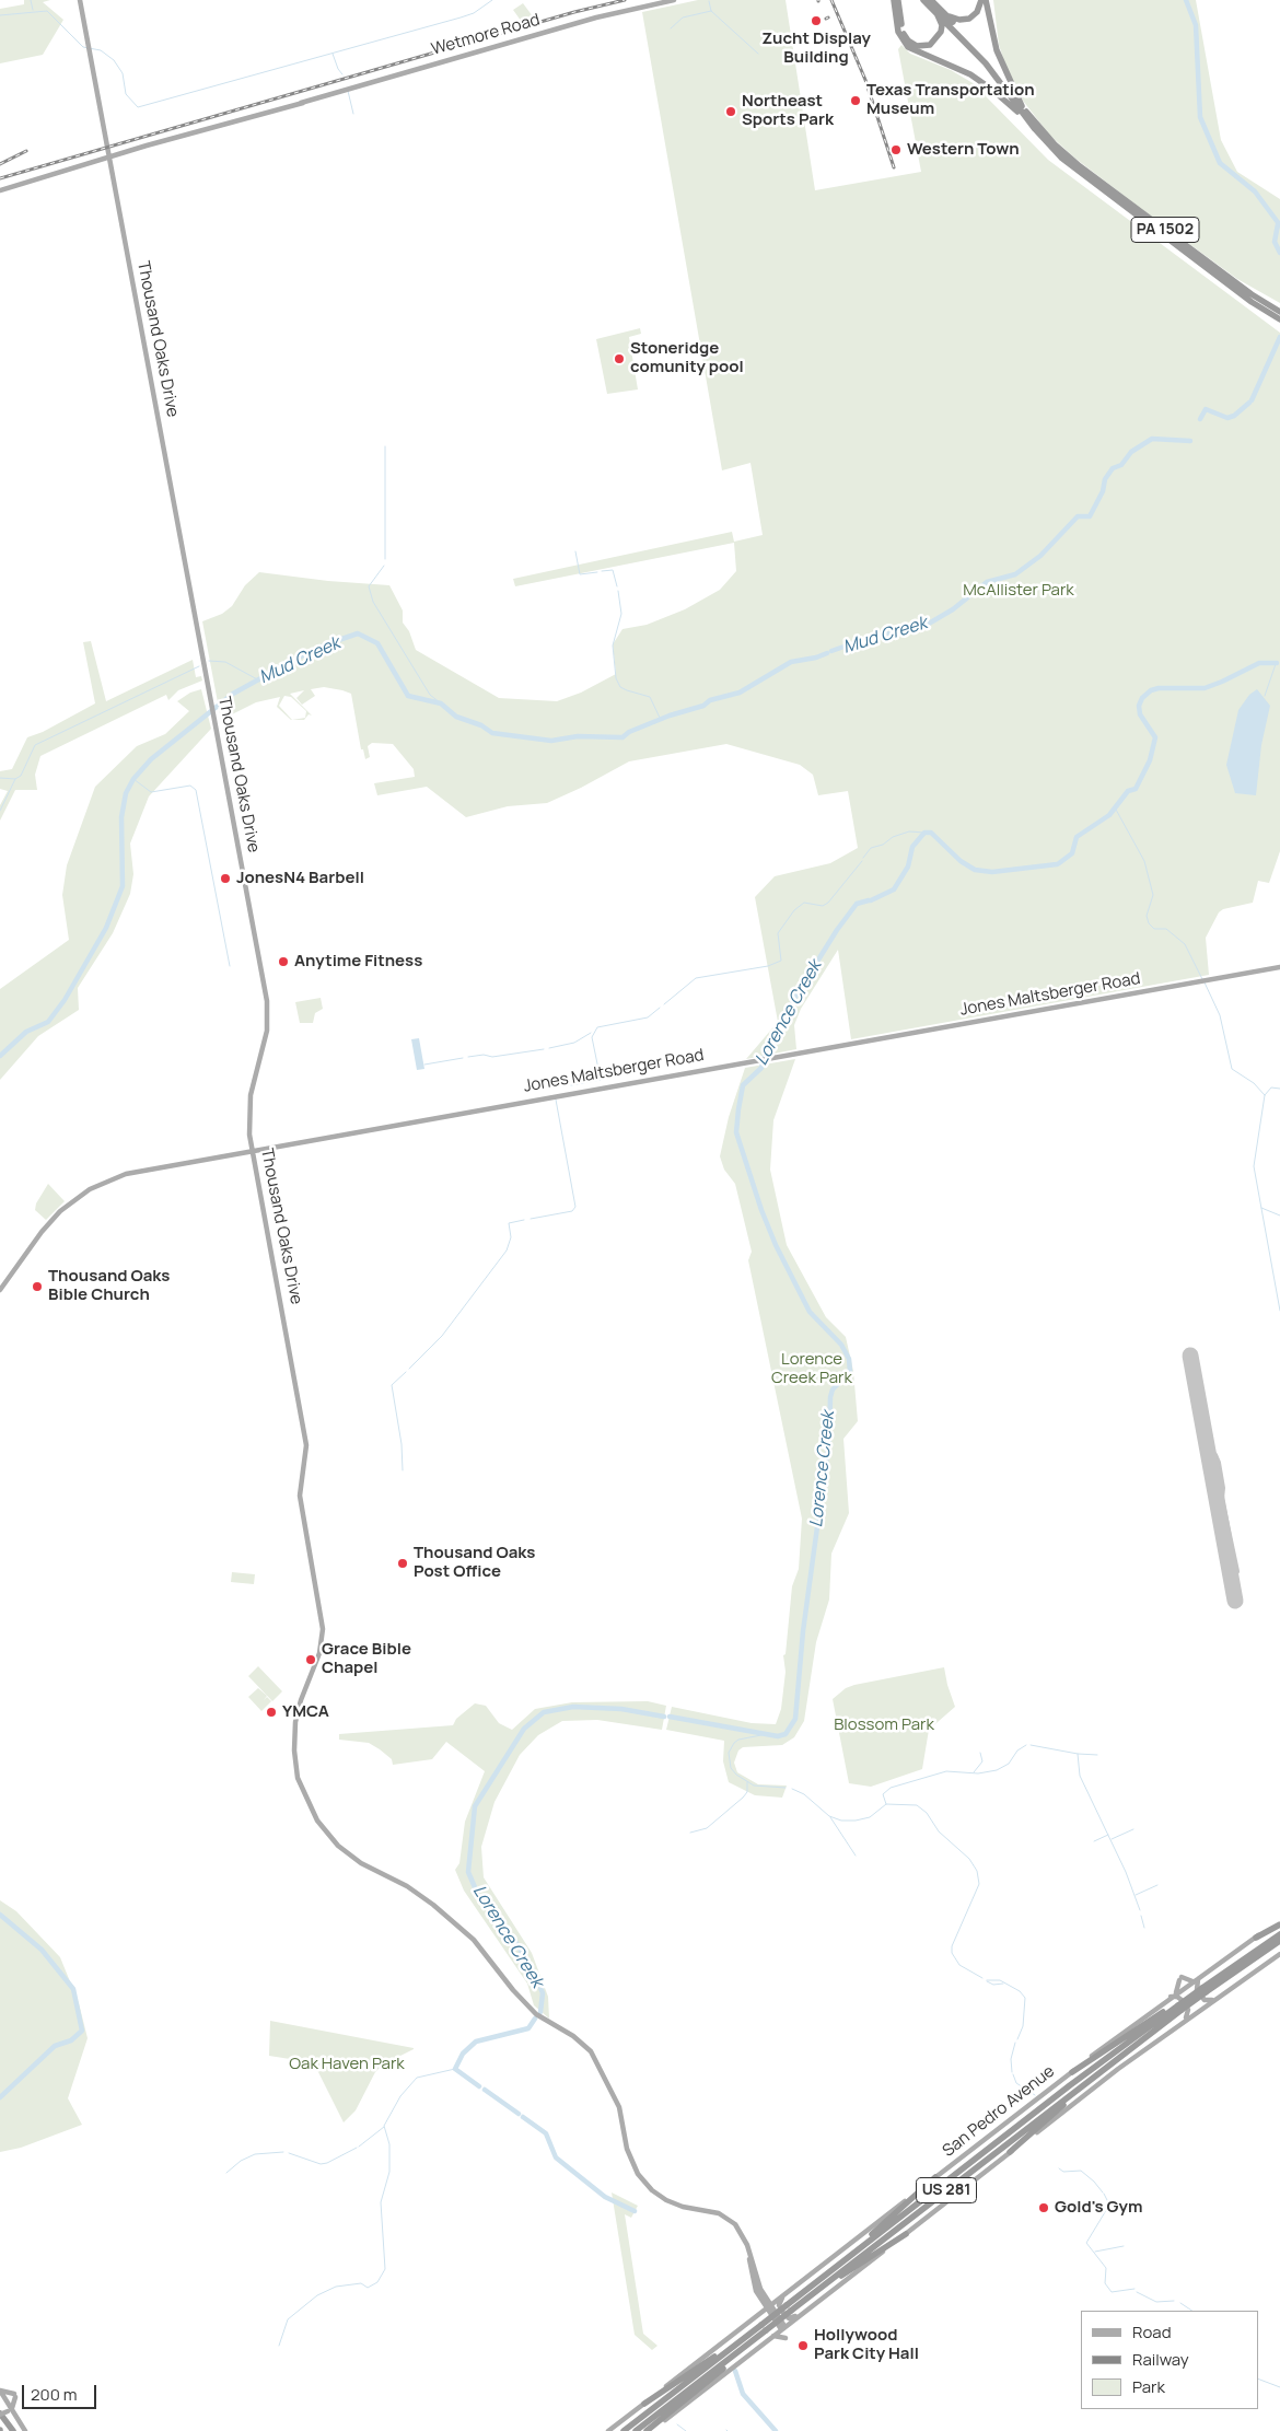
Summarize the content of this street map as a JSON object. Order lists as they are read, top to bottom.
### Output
{
  "streets": {
    "highway": ["PA 1502", "US 281"],
    "main road": [
      "Wetmore Road",
      "Thousand Oaks Drive",
      "Jones Maltsberger Road",
      "San Pedro Avenue"
    ]
  },
  "crossings": [
    ["Wetmore Road", "Thousand Oaks Drive"],
    ["Thousand Oaks Drive", "Jones Maltsberger Road"],
    ["Thousand Oaks Drive", "San Pedro Avenue"]
  ],
  "water": ["Mud Creek", "Lorence Creek"],
  "parks": [
    "McAllister Park",
    "Lorence Creek Park",
    "Blossom Park",
    "Oak Haven Park"
  ],
  "places": [
    "Zucht Display Building",
    "Texas Transportation Museum",
    "Northeast Sports Park",
    "Western Town",
    "Stoneridge comunity pool",
    "JonesN4 Barbell",
    "Anytime Fitness",
    "Thousand Oaks Bible Church",
    "Thousand Oaks Post Office",
    "Grace Bible Chapel",
    "YMCA",
    "Gold's Gym",
    "Hollywood Park City Hall"
  ],
  "legend": ["Road", "Railway", "Park"],
  "scale_bar": "200 m"
}
